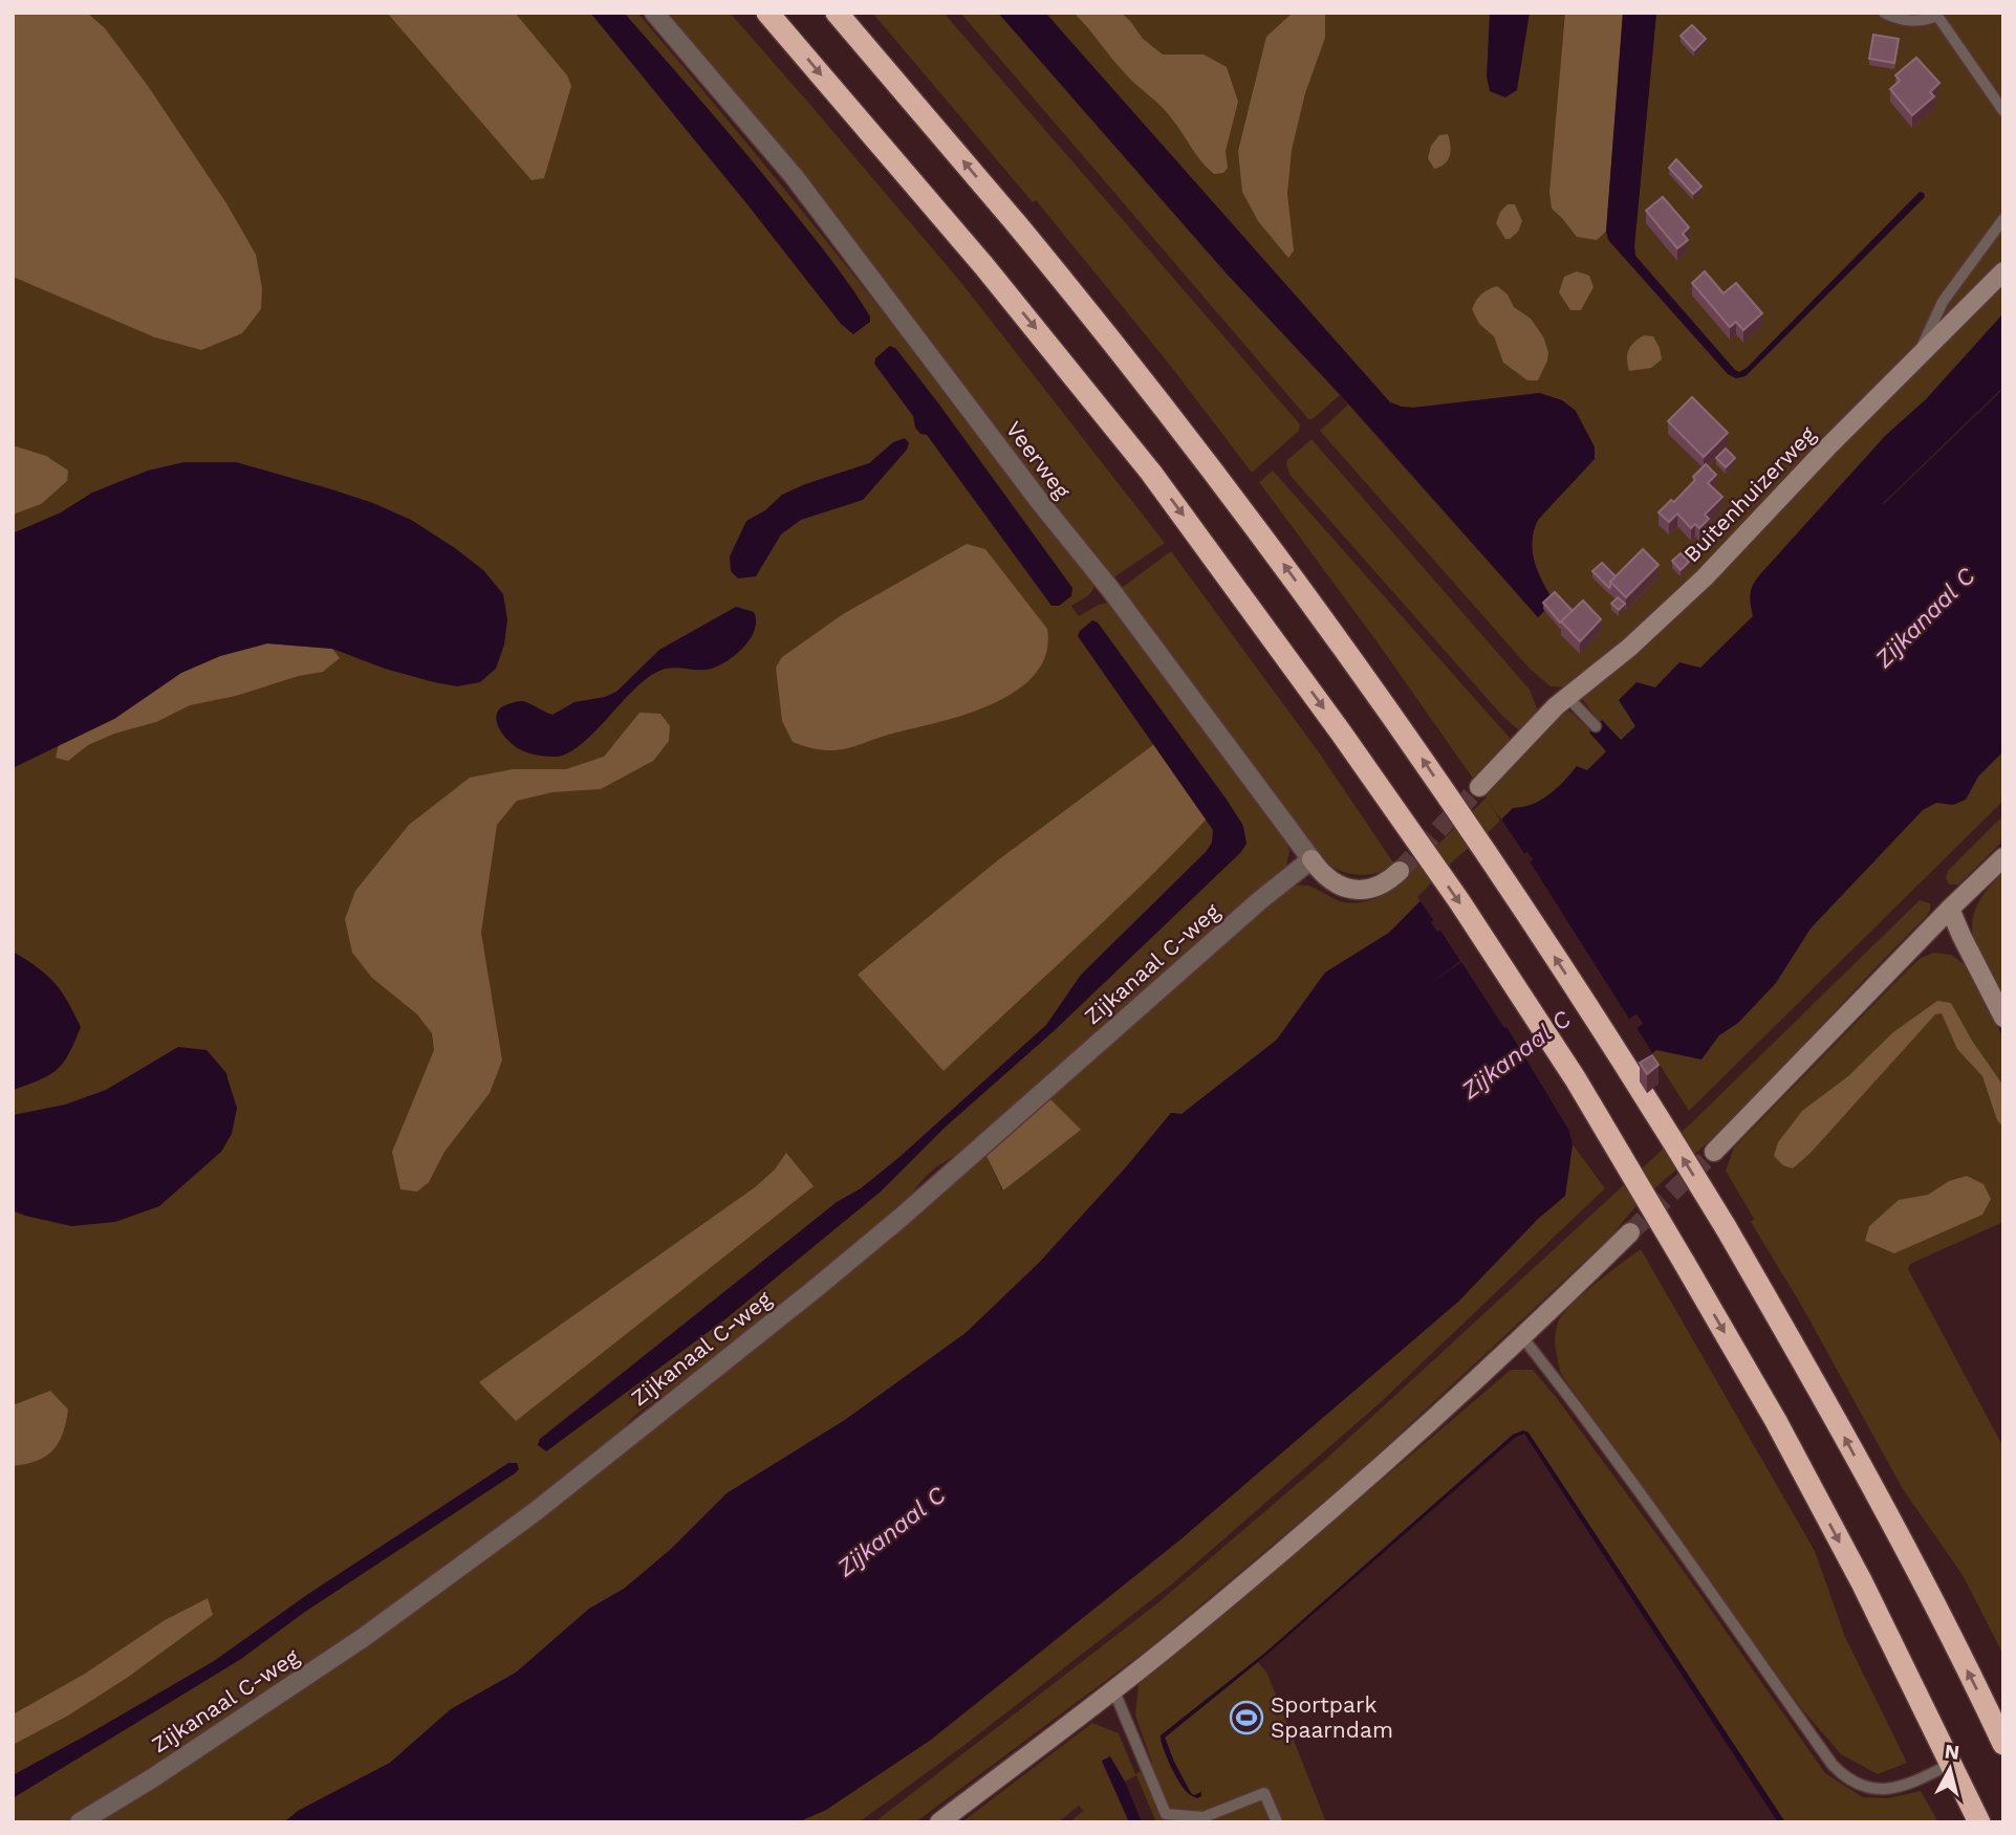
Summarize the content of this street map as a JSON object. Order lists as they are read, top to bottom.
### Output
{
  "streets": {
    "street": ["Veerweg", "Buitenhuizerweg", "Zijkanaal C-weg"]
  },
  "crossings": [
    ["Veerweg", "Zijkanaal C-weg"]
  ],
  "water": ["Zijkanaal C"],
  "places": {
    "sports": ["Sportpark Spaarndam"]
  },
  "north": "top"
}
